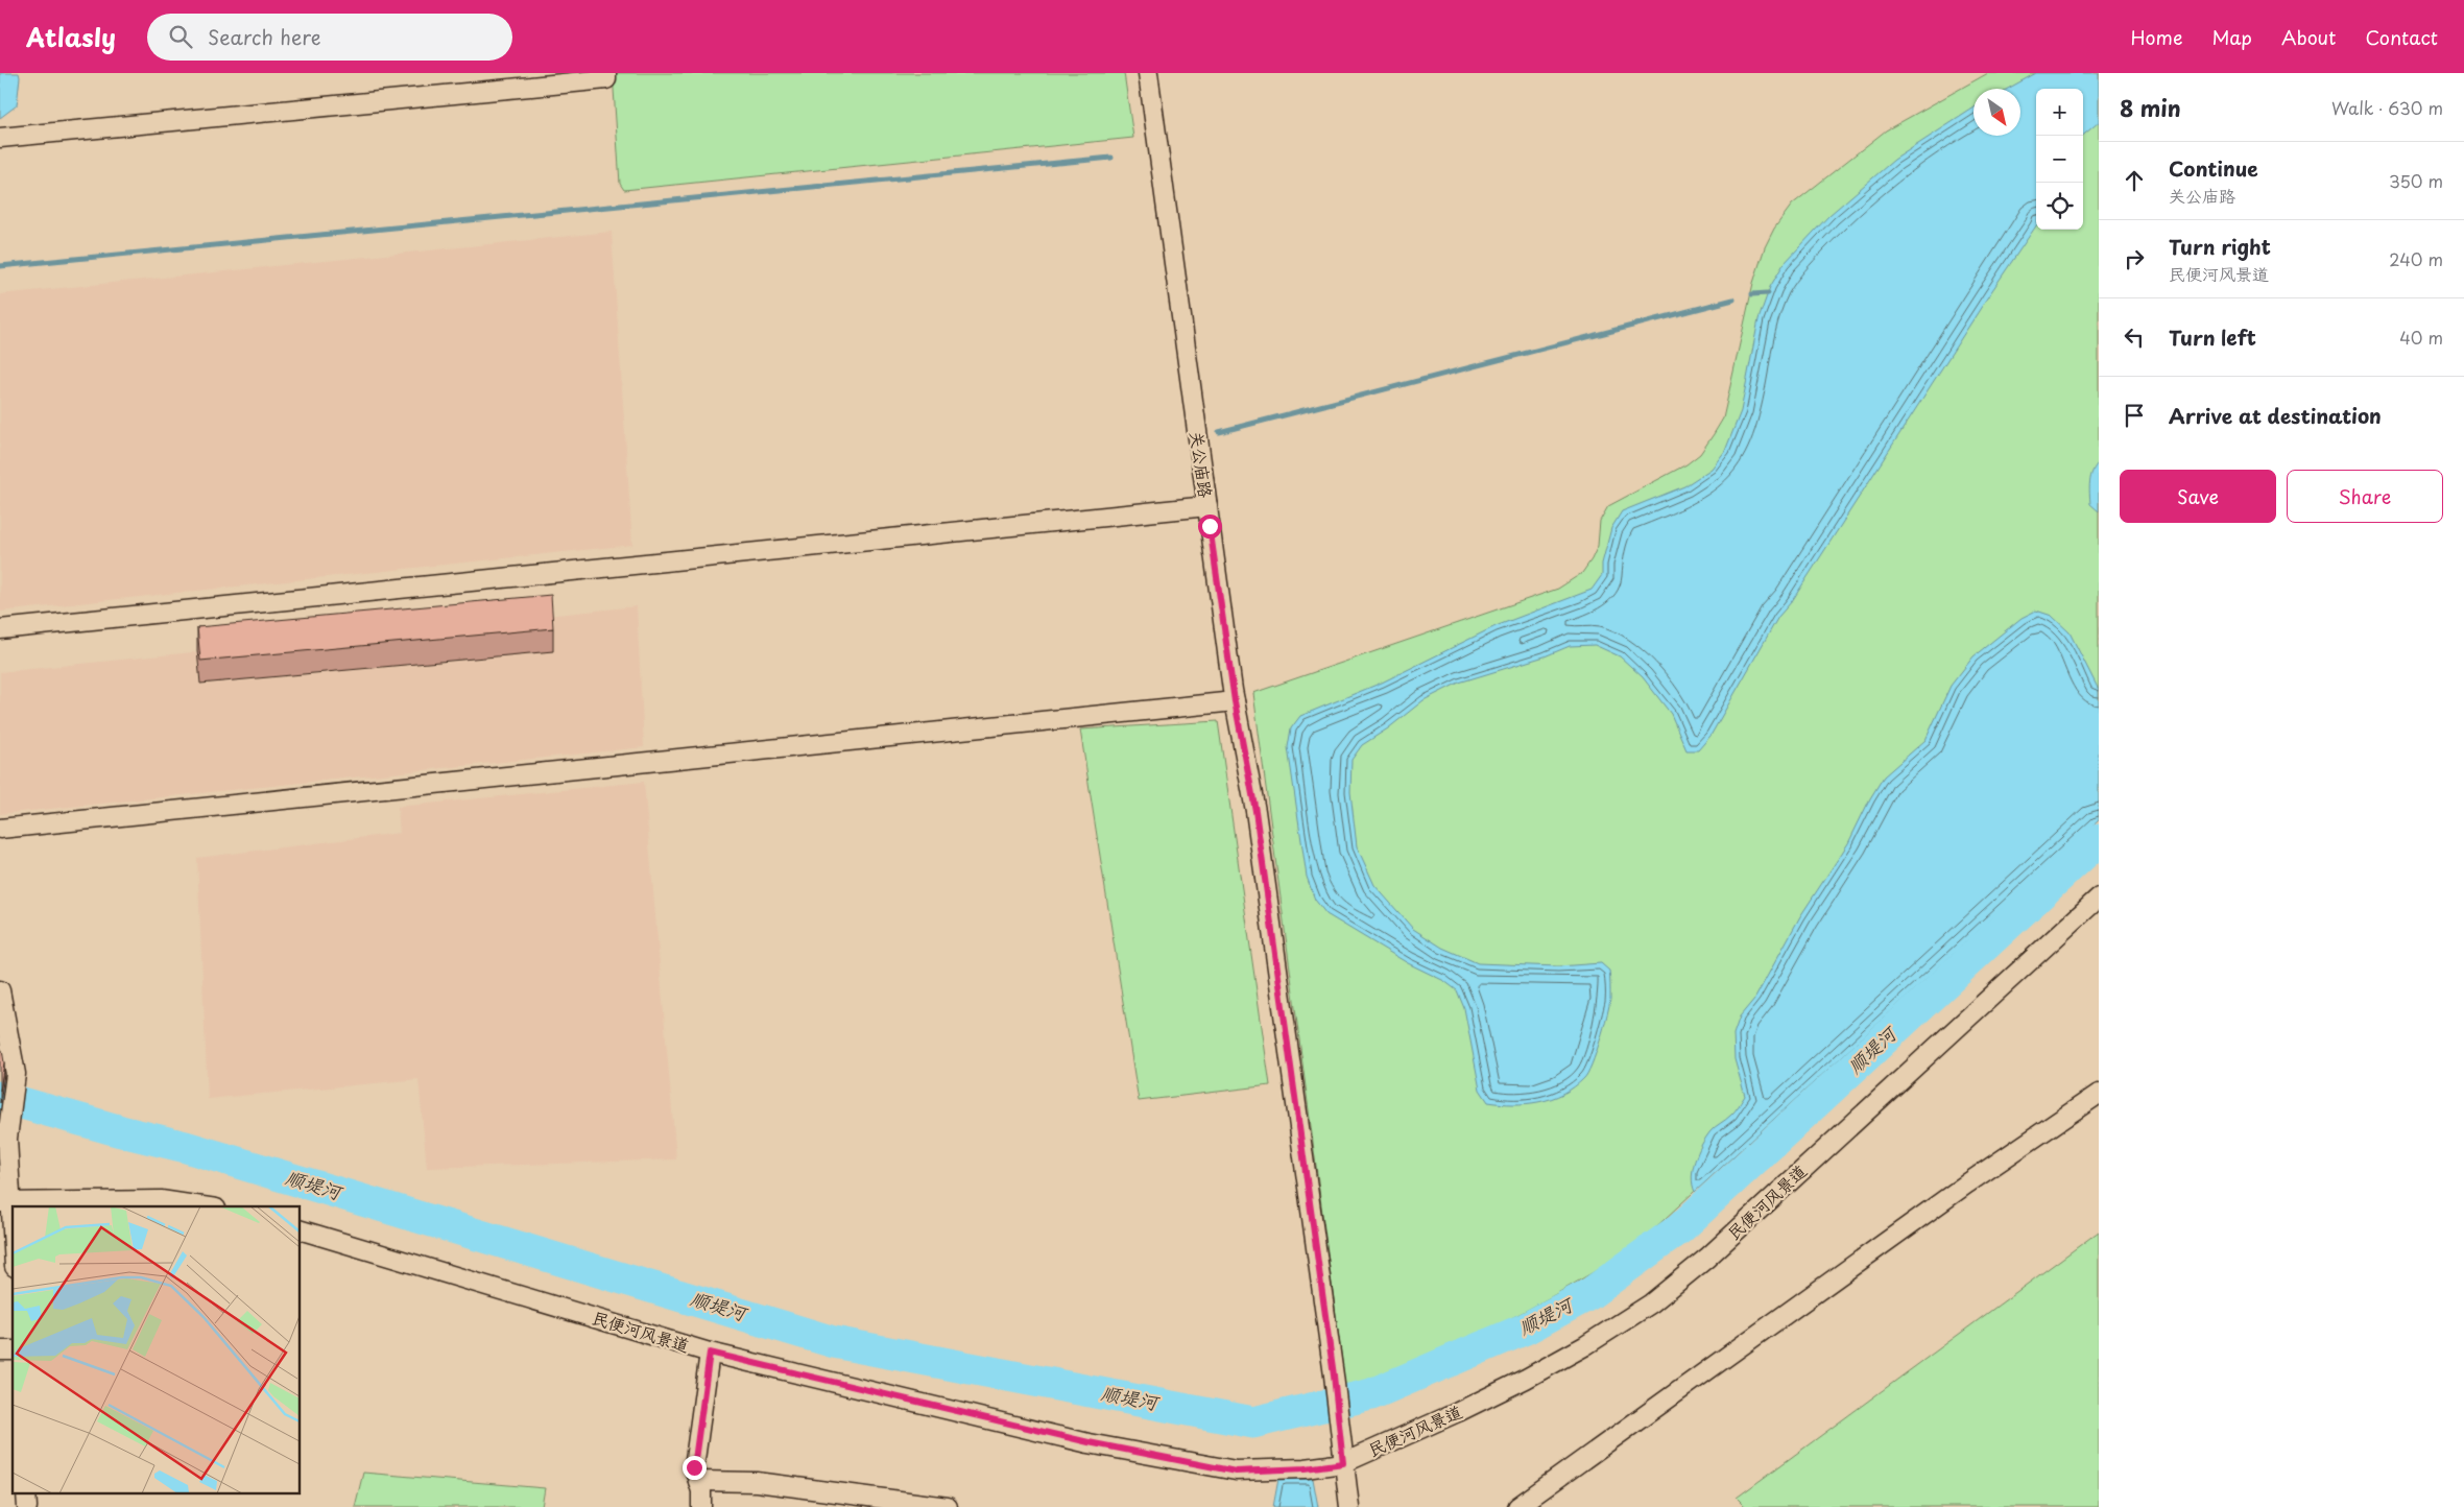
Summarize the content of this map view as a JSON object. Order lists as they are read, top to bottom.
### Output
{
  "streets": {
    "street": ["关公庙路", "民便河风景道"]
  },
  "crossings": [
    ["关公庙路", "民便河风景道"]
  ],
  "water": ["顺堤河"],
  "north": "bottom right",
  "page": {
    "header": "Atlasly",
    "search": "Search here",
    "nav": [
      "Home",
      "Map",
      "About",
      "Contact"
    ],
    "heading": ["8 min", "Walk · 630 m"],
    "map_buttons": ["+", "−"],
    "list": [
      ["Continue", "关公庙路", "350 m"],
      ["Turn right", "民便河风景道", "240 m"],
      ["Turn left", "40 m"],
      "Arrive at destination"
    ],
    "buttons": ["Save", "Share"]
  }
}
